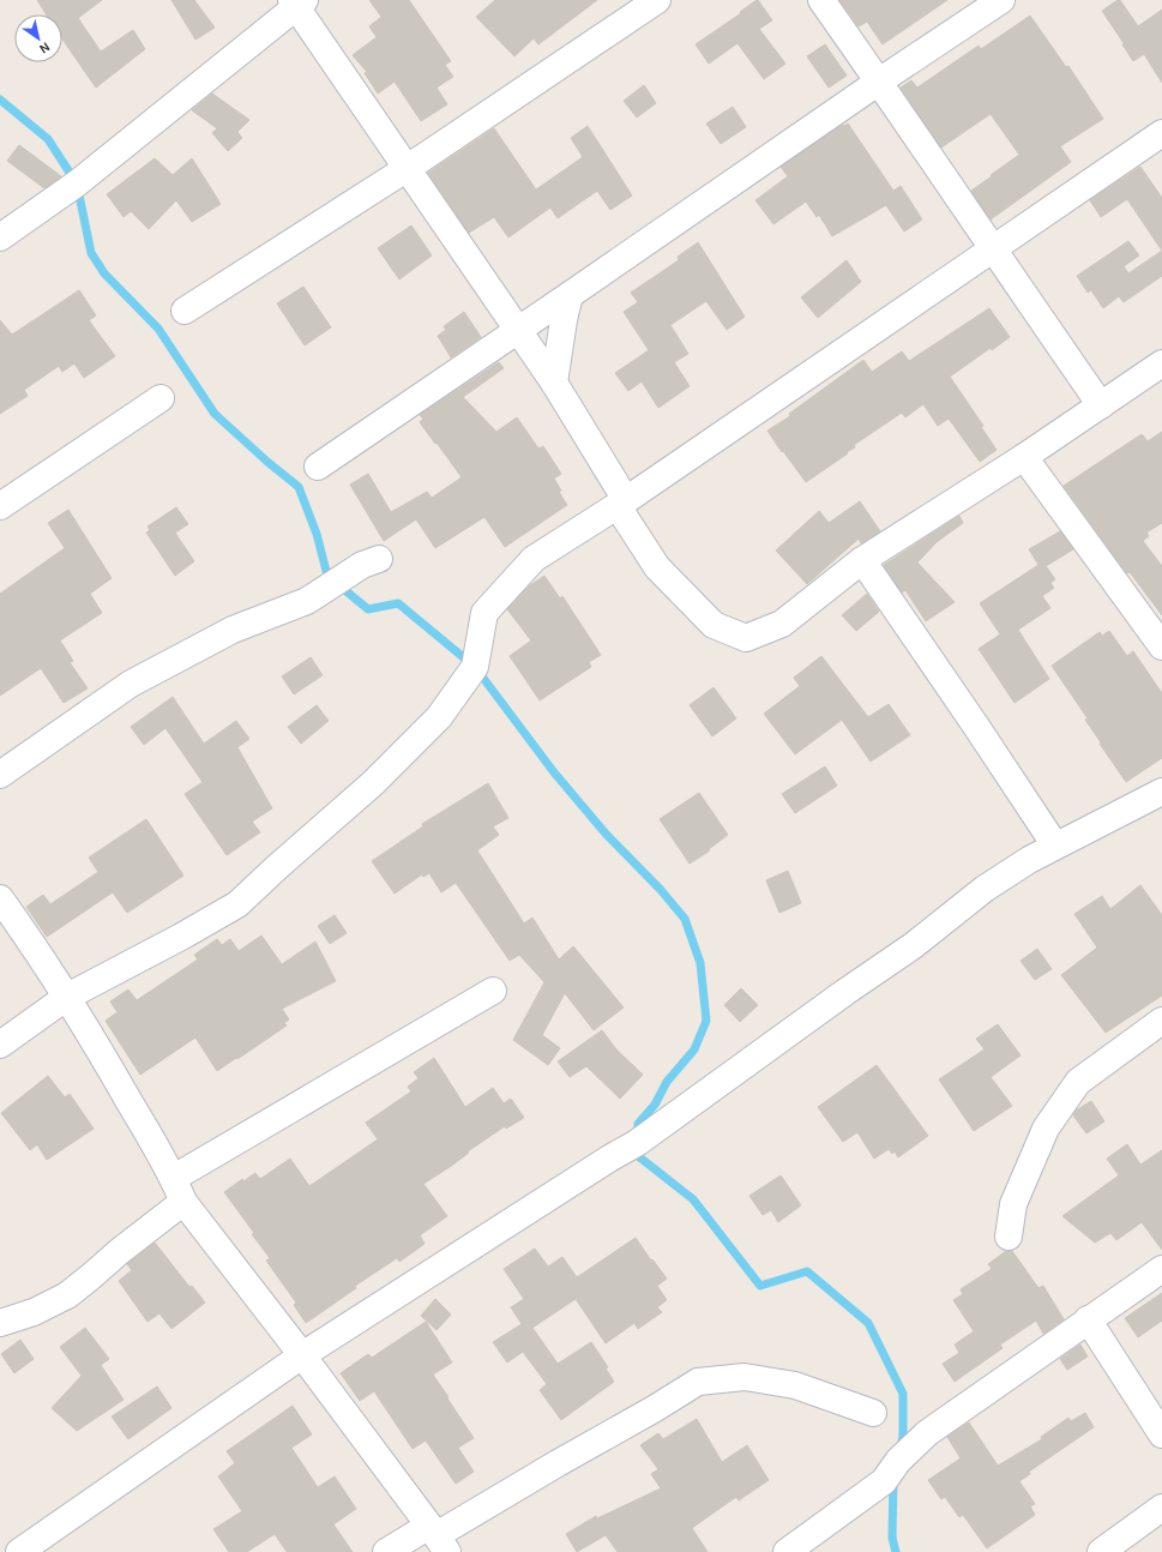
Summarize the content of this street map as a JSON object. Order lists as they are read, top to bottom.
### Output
{
  "north": "bottom right"
}
